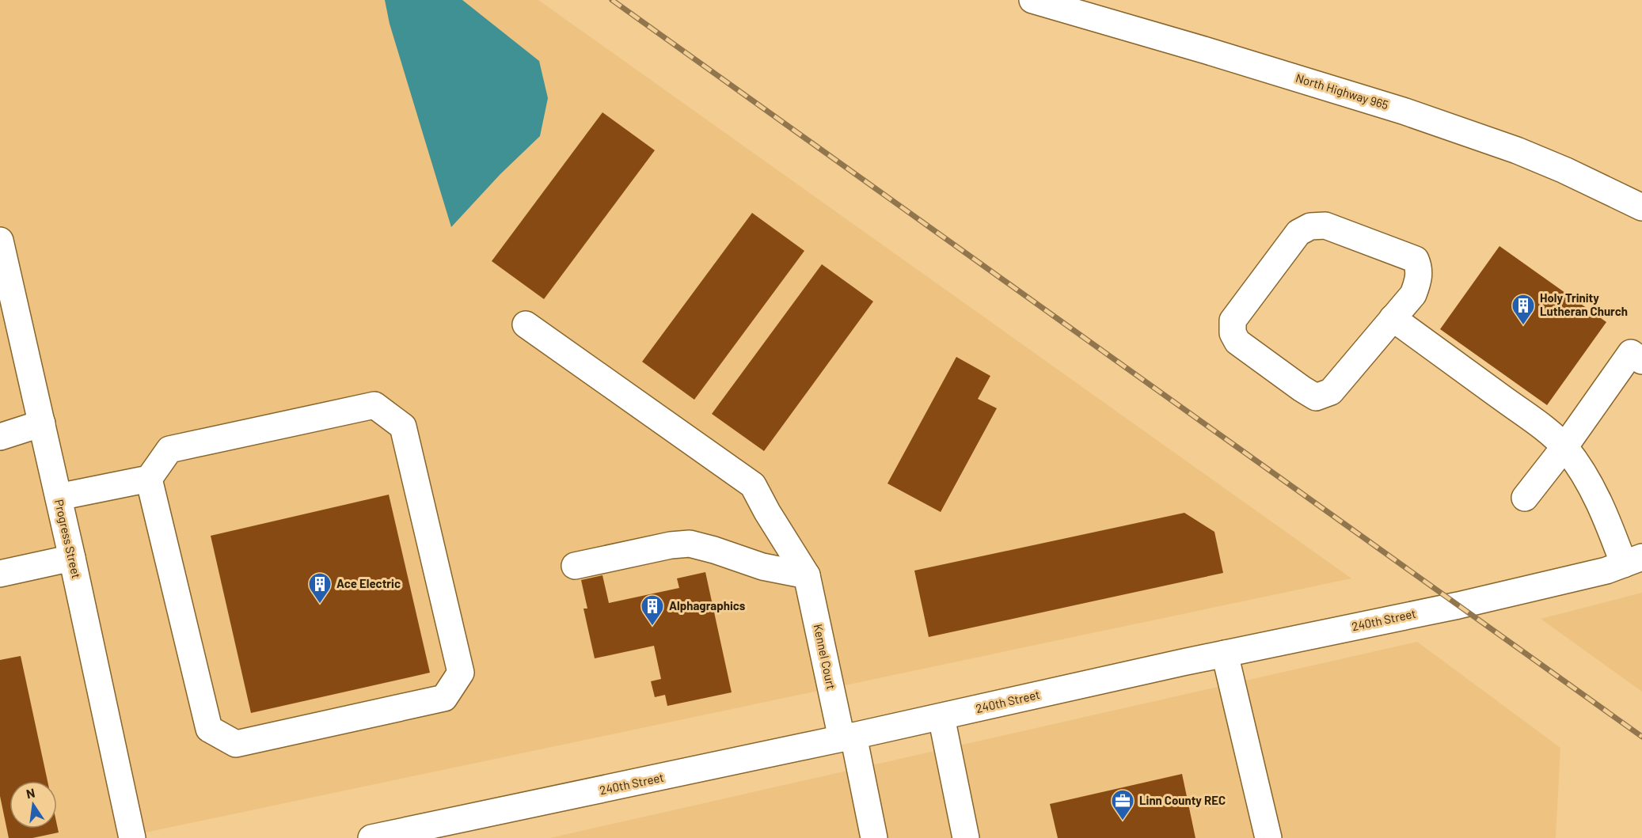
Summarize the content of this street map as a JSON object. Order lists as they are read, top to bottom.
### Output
{
  "streets": {
    "street": [
      "North Highway 965",
      "Progress Street",
      "240th Street",
      "Kennel Court"
    ]
  },
  "crossings": [
    ["240th Street", "Kennel Court"]
  ],
  "places": {
    "building": ["Holy Trinity Lutheran Church", "Ace Electric", "Alphagraphics"],
    "office": ["Linn County REC"]
  },
  "north": "top"
}
